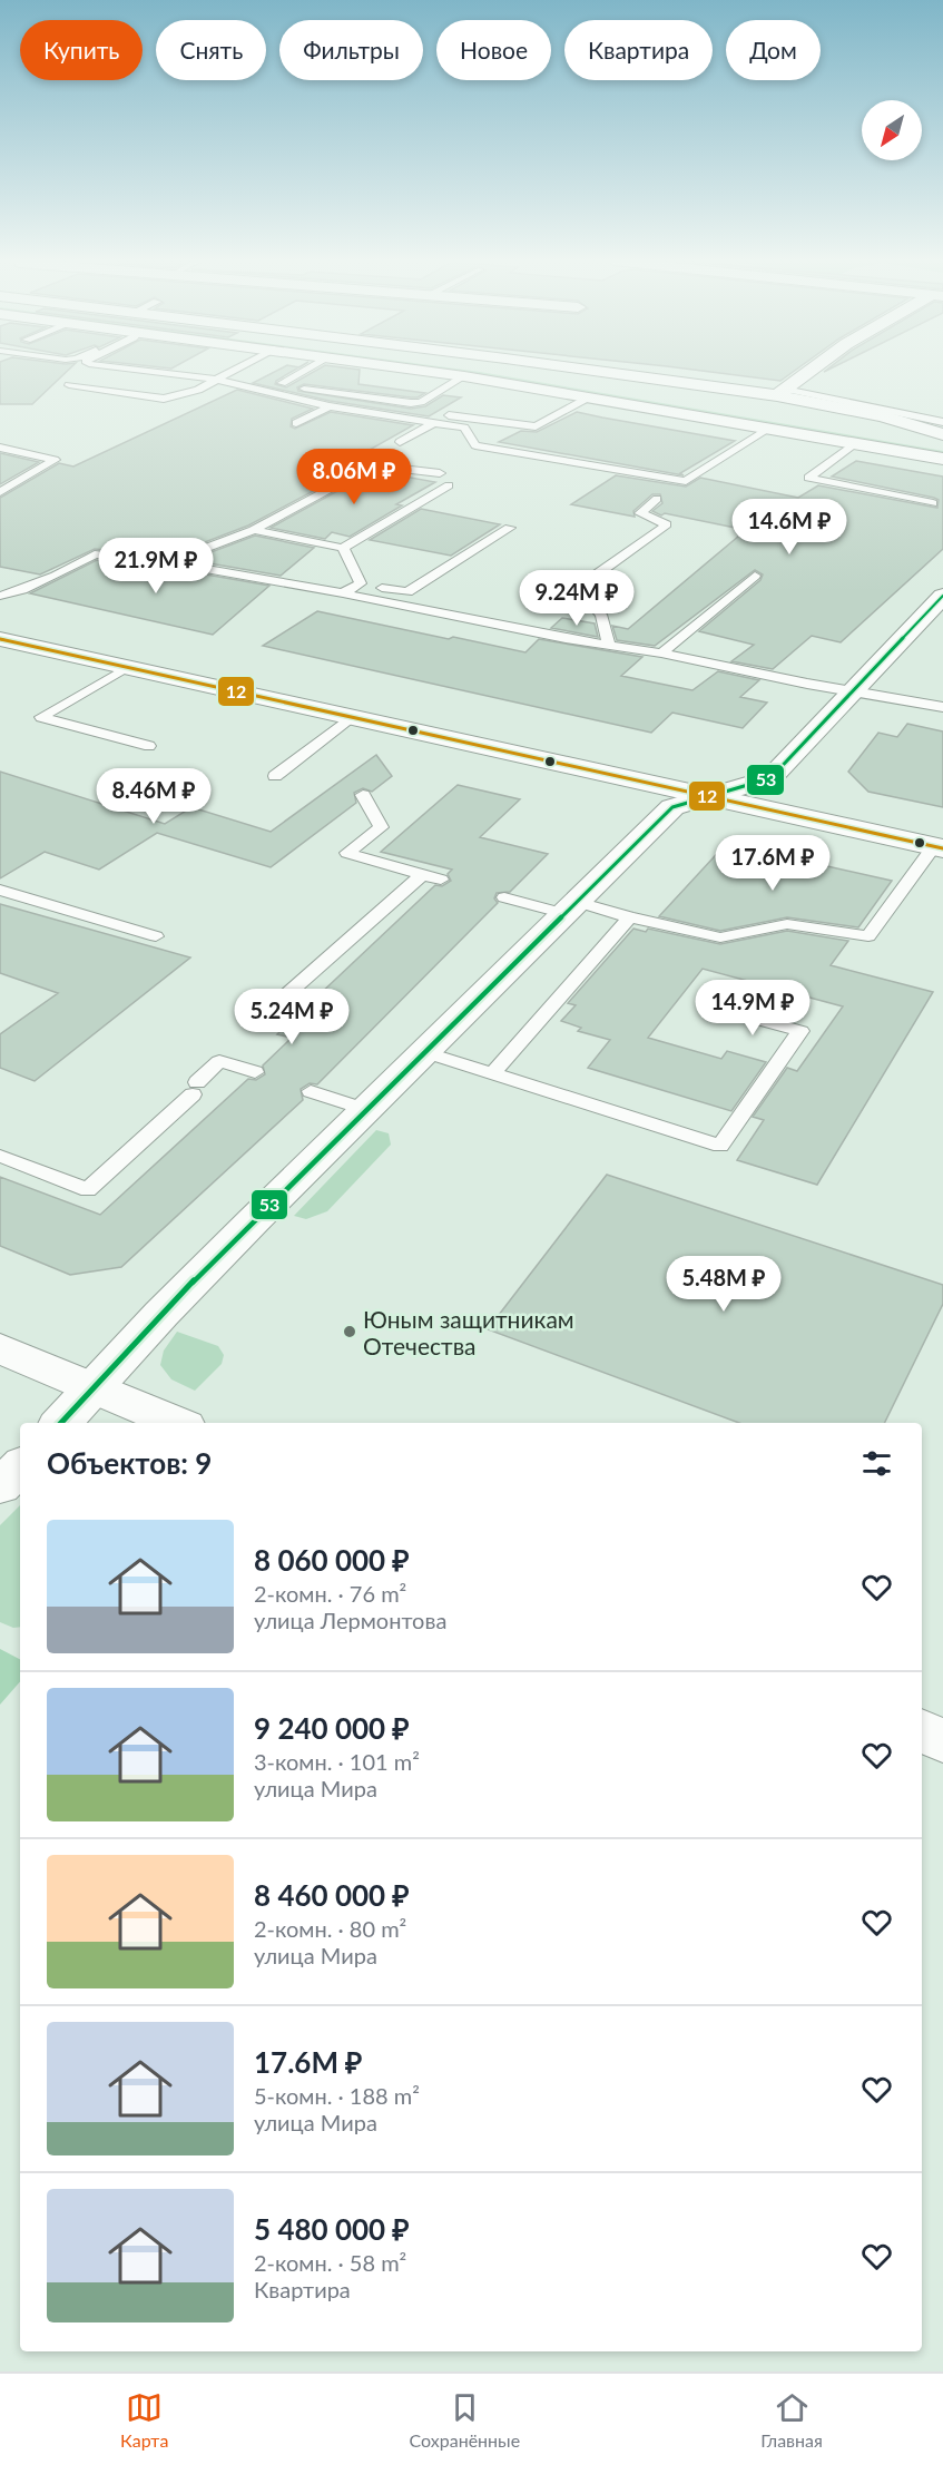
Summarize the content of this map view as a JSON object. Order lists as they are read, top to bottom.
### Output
{
  "places": ["Юным защитникам Отечества"],
  "lines": ["transit line 53", "transit line 12"],
  "north": "bottom left",
  "page": {
    "chip": [
      "Купить",
      "Снять",
      "Фильтры",
      "Новое",
      "Квартира",
      "Дом"
    ],
    "price": [
      "8.06M ₽",
      "14.6M ₽",
      "21.9M ₽",
      "9.24M ₽",
      "8.46M ₽",
      "17.6M ₽",
      "14.9M ₽",
      "5.24M ₽",
      "5.48M ₽"
    ],
    "heading": "Объектов: 9",
    "list": [
      {
        "name": "8 060 000 ₽",
        "note": "2-комн. · 76 m² · улица Лермонтова"
      },
      {
        "name": "9 240 000 ₽",
        "note": "3-комн. · 101 m² · улица Мира"
      },
      {
        "name": "8 460 000 ₽",
        "note": "2-комн. · 80 m² · улица Мира"
      },
      {
        "name": "17.6M ₽",
        "note": "5-комн. · 188 m² · улица Мира"
      },
      {
        "name": "5 480 000 ₽",
        "note": "2-комн. · 58 m² · Квартира"
      }
    ],
    "tabs": ["Карта", "Сохранённые", "Главная"]
  }
}
